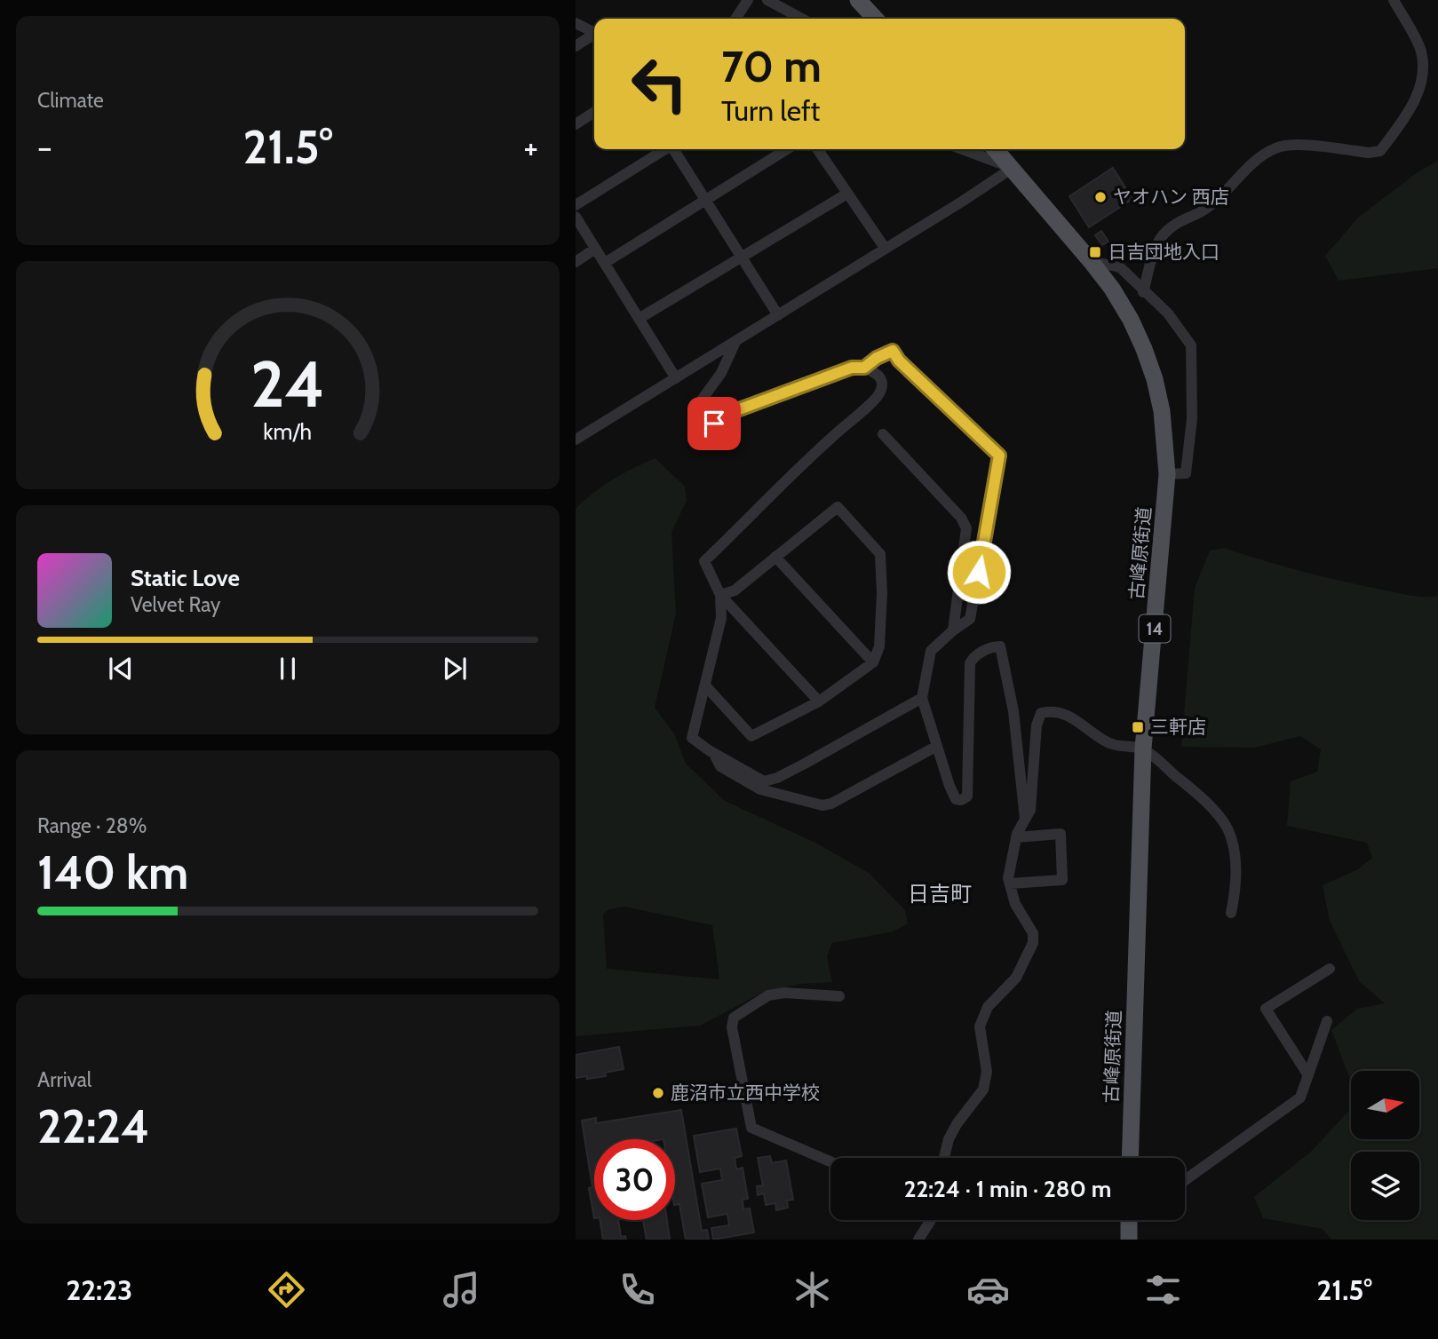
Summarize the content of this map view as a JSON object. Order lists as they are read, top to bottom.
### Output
{
  "streets": {
    "main road": ["古峰原街道", "14"]
  },
  "districts": ["日吉町"],
  "places": {
    "other": ["ヤオハン 西店", "鹿沼市立西中学校"],
    "transit": ["日吉団地入口", "三軒店"]
  },
  "north": "right",
  "page": {
    "tile": [
      "Climate",
      ["Range · 28%", "140 km"],
      ["Arrival", "22:24"]
    ],
    "turn": ["70 m", "Turn left"],
    "heat": ["−", "21.5°", "+"],
    "song": ["Static Love", "Velvet Ray"],
    "limit": "30",
    "trip": "22:24 · 1 min · 280 m",
    "tabs": ["22:23", "21.5°"],
    "gauge": ["24", "km/h"]
  }
}
